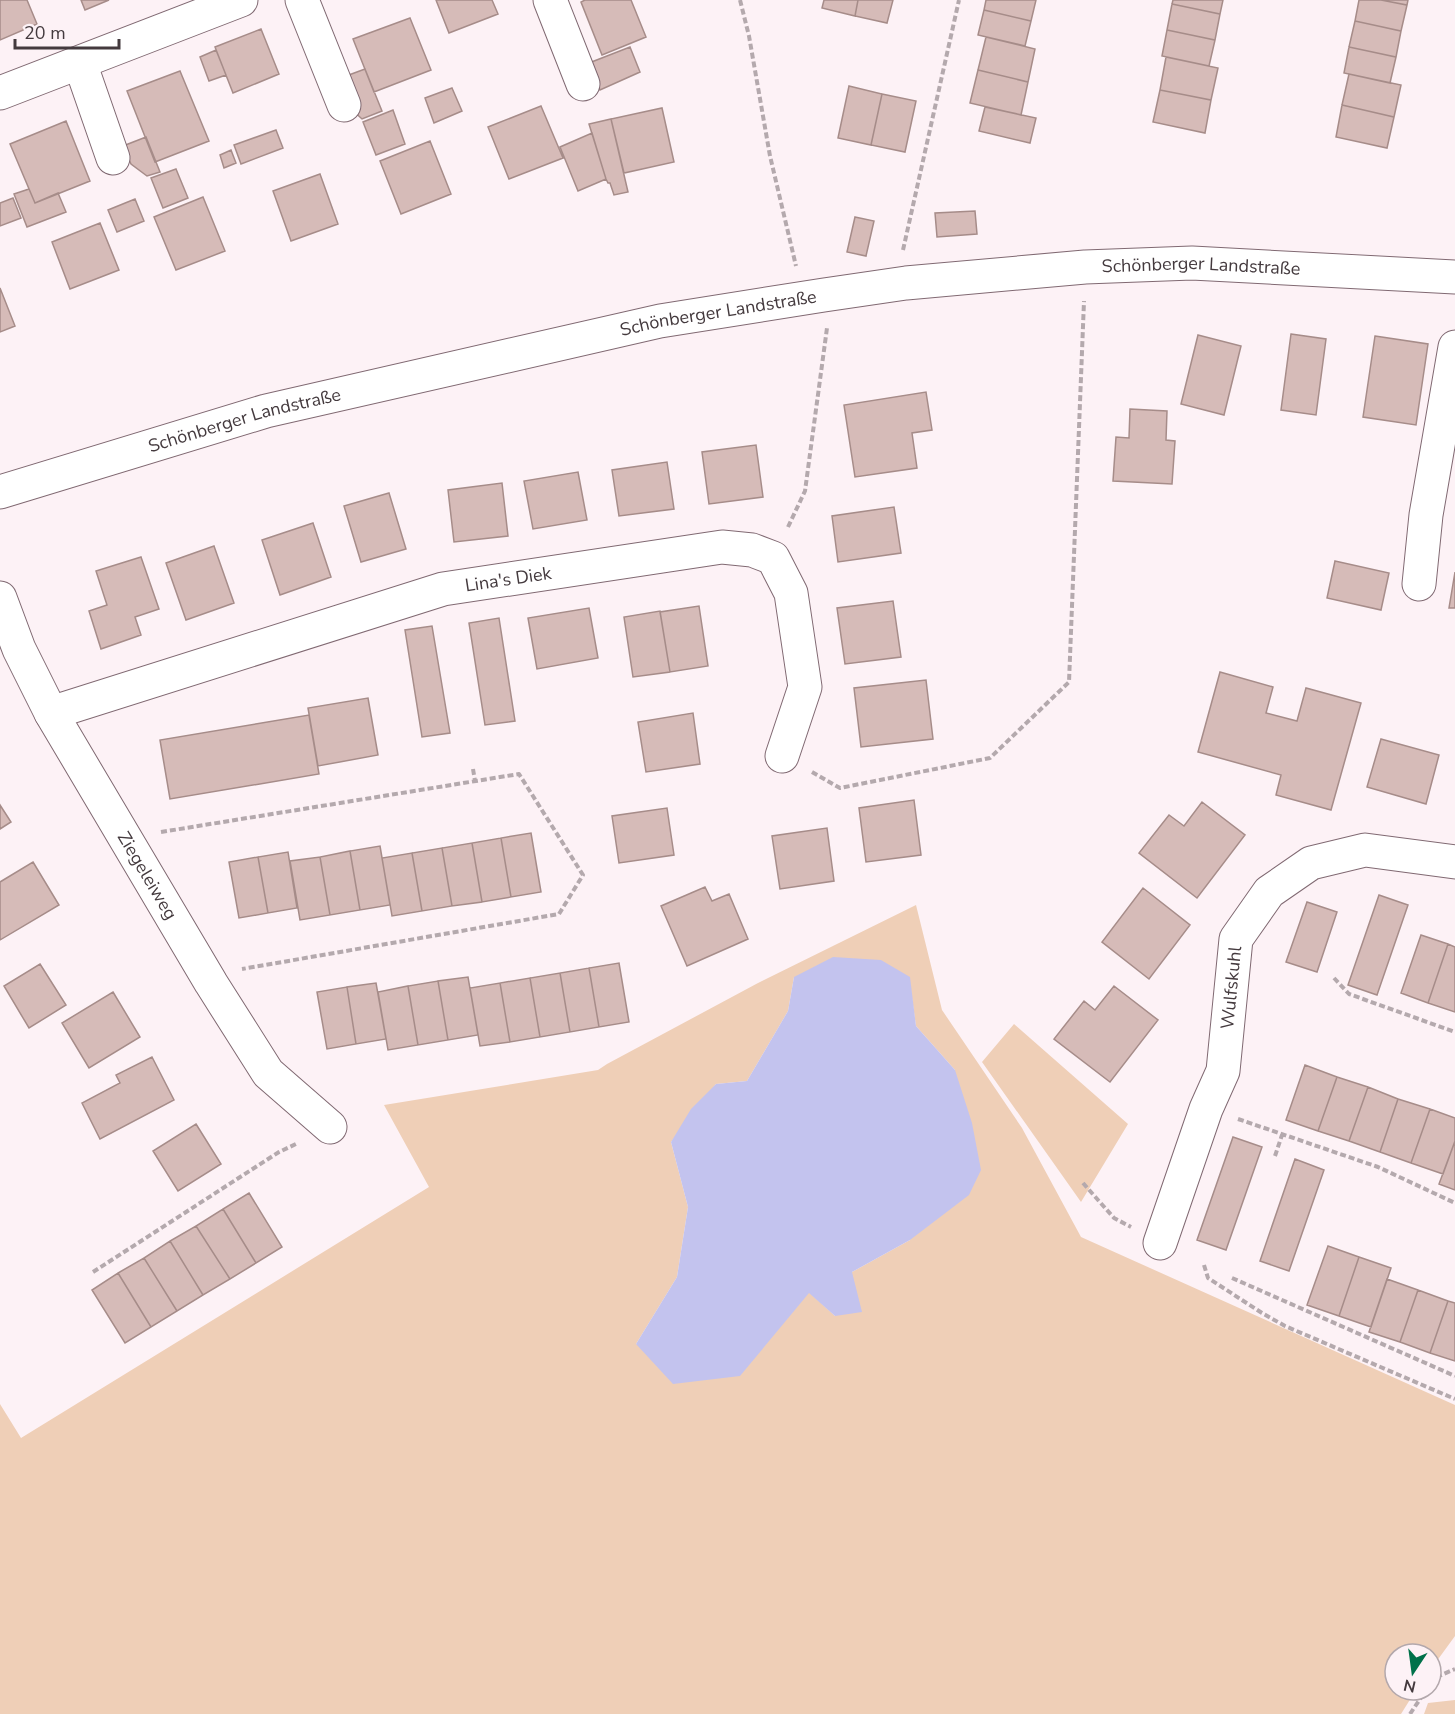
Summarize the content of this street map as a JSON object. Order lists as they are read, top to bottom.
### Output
{
  "streets": {
    "street": [
      "Schönberger Landstraße",
      "Lina's Diek",
      "Ziegeleiweg",
      "Wulfskuhl"
    ]
  },
  "crossings": [
    ["Lina's Diek", "Ziegeleiweg"]
  ],
  "scale_bar": "20 m",
  "north": "bottom"
}
